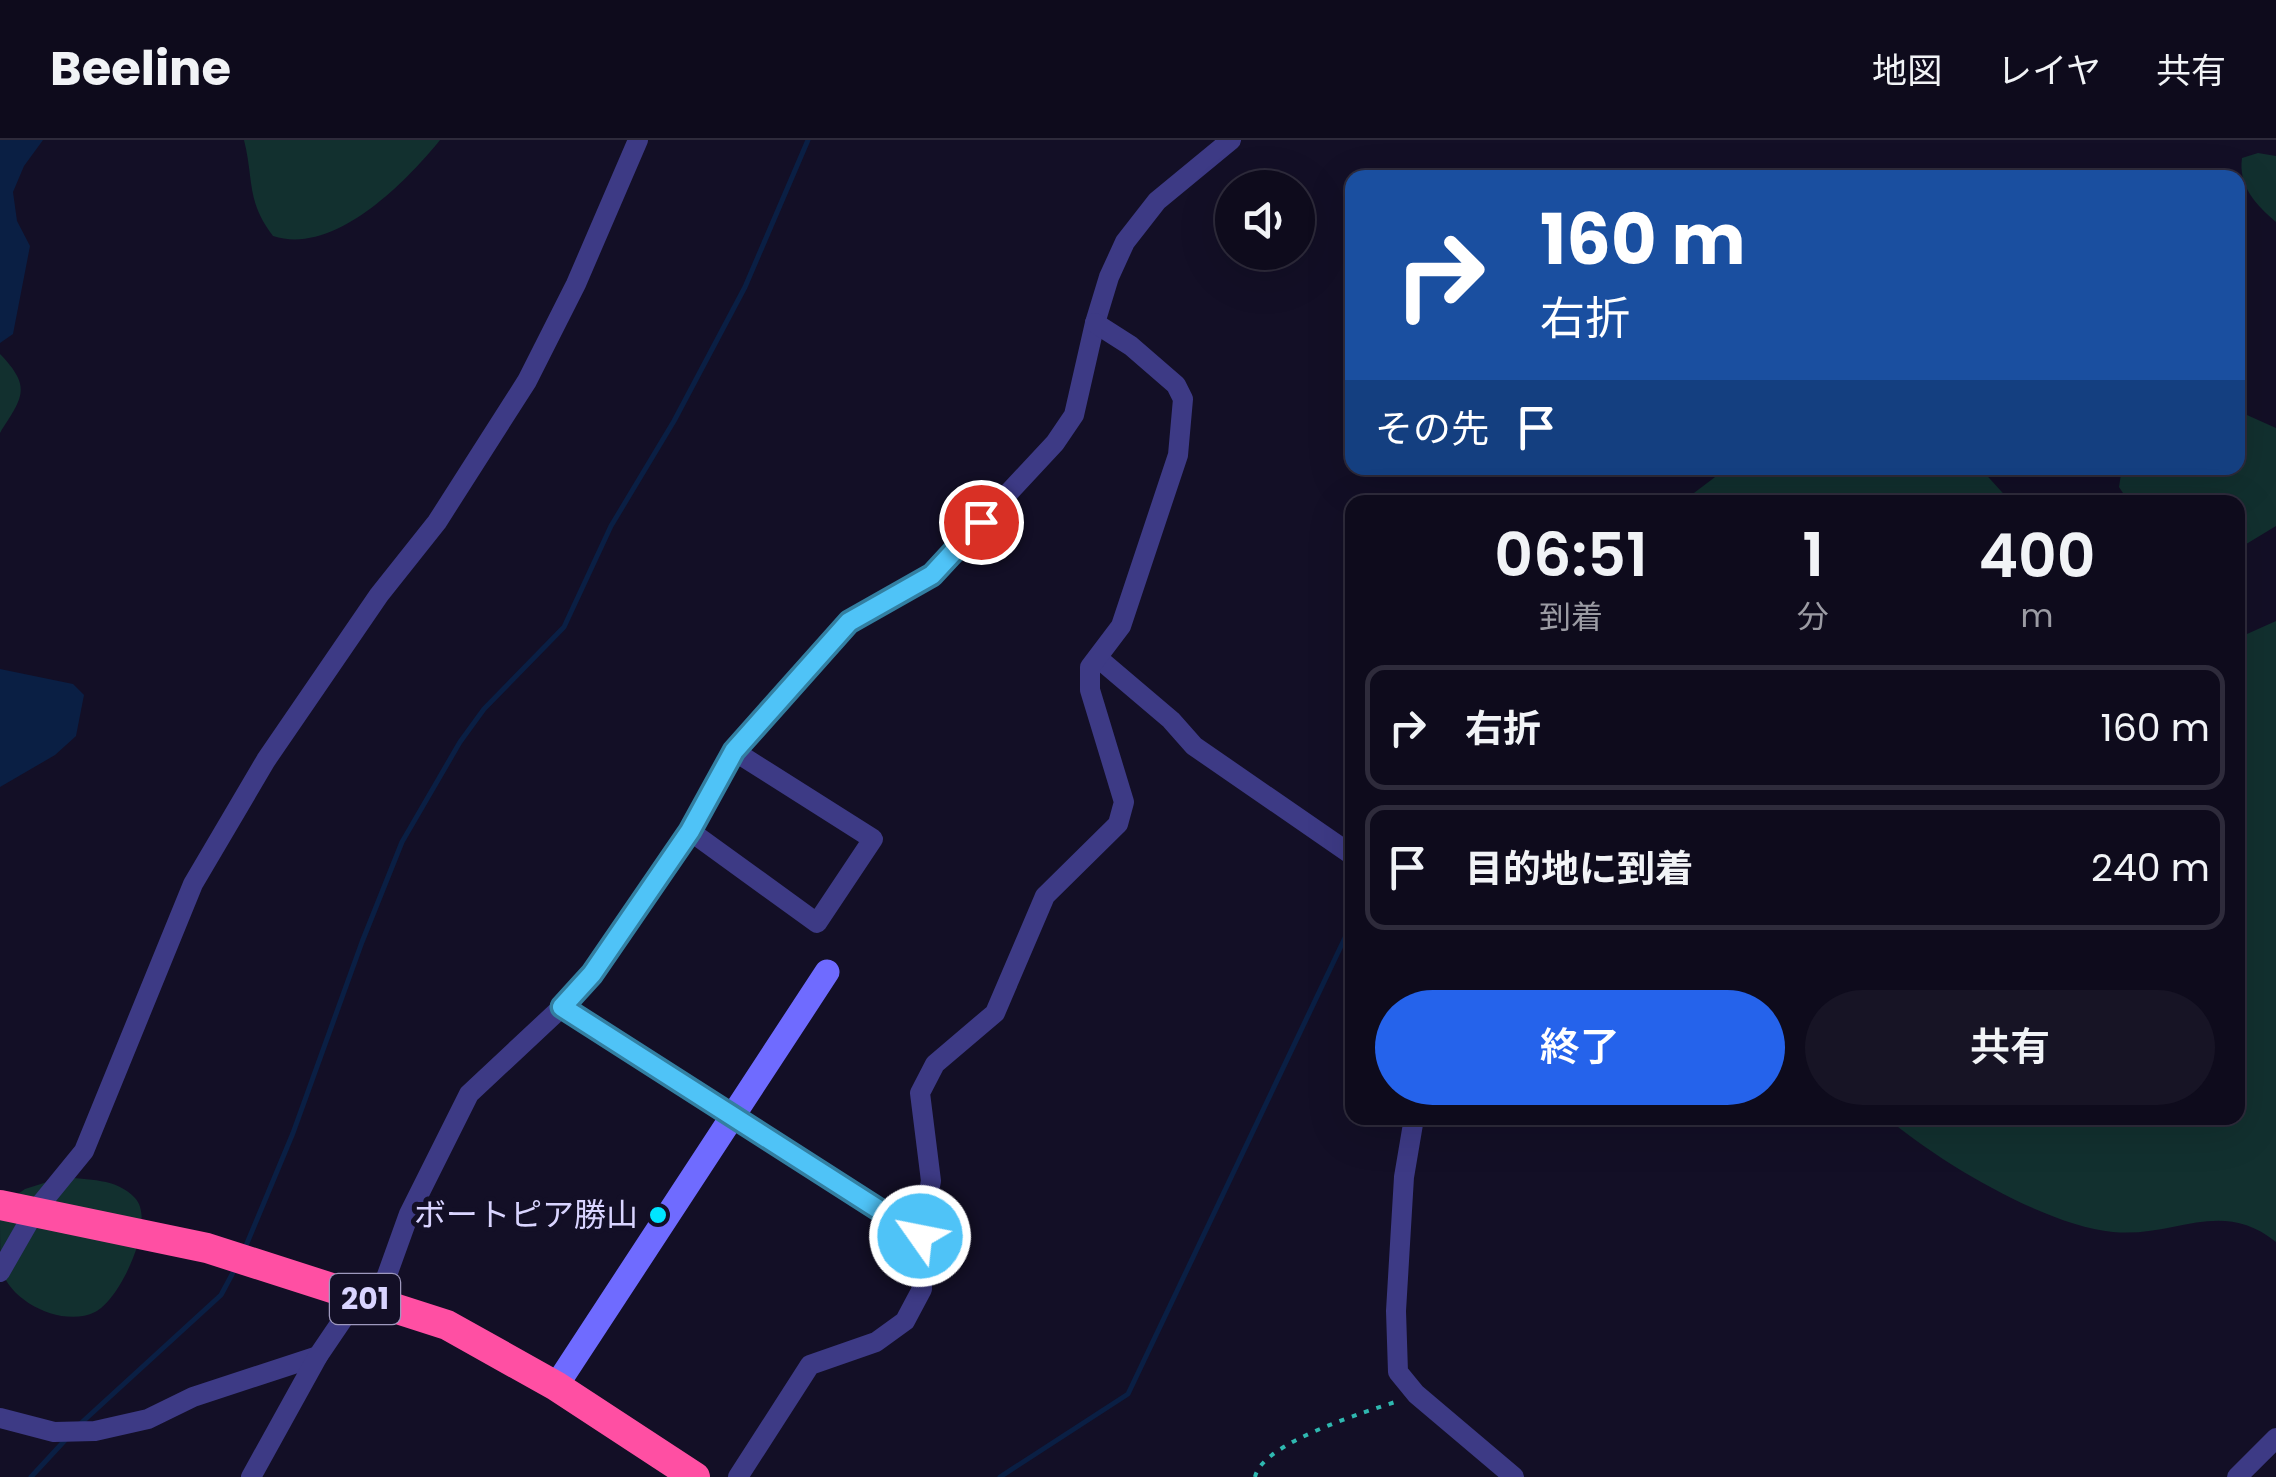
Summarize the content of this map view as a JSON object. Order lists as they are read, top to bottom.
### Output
{
  "streets": {
    "highway": ["201"]
  },
  "places": ["ボートピア勝山"],
  "page": {
    "header": "Beeline",
    "nav": ["地図", "レイヤ", "共有"],
    "turn": ["160 m", "右折"],
    "then": "その先",
    "eta": [
      "06:51",
      "到着",
      "1",
      "分",
      "400",
      "m"
    ],
    "list": [
      {
        "name": "右折",
        "value": "160 m"
      },
      {
        "name": "目的地に到着",
        "value": "240 m"
      }
    ],
    "buttons": ["終了", "共有"]
  }
}
